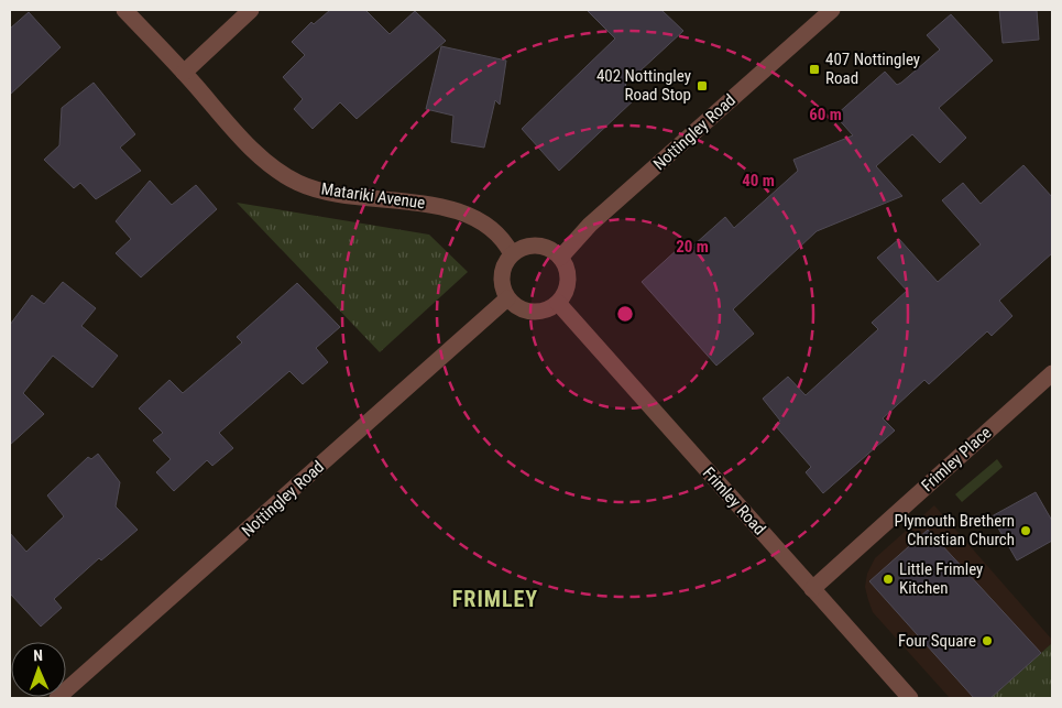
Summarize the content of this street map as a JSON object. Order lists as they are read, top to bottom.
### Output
{
  "streets": {
    "street": [
      "Nottingley Road",
      "Matariki Avenue",
      "Frimley Place",
      "Frimley Road"
    ]
  },
  "crossings": [
    ["Nottingley Road", "Matariki Avenue"],
    ["Nottingley Road", "Frimley Road"],
    ["Matariki Avenue", "Frimley Road"],
    ["Frimley Place", "Frimley Road"]
  ],
  "districts": ["FRIMLEY"],
  "places": {
    "transit": ["407 Nottingley Road", "402 Nottingley Road Stop"],
    "other": ["Plymouth Brethern Christian Church", "Little Frimley Kitchen", "Four Square"]
  },
  "north": "top",
  "rings": ["60 m", "40 m", "20 m"]
}
